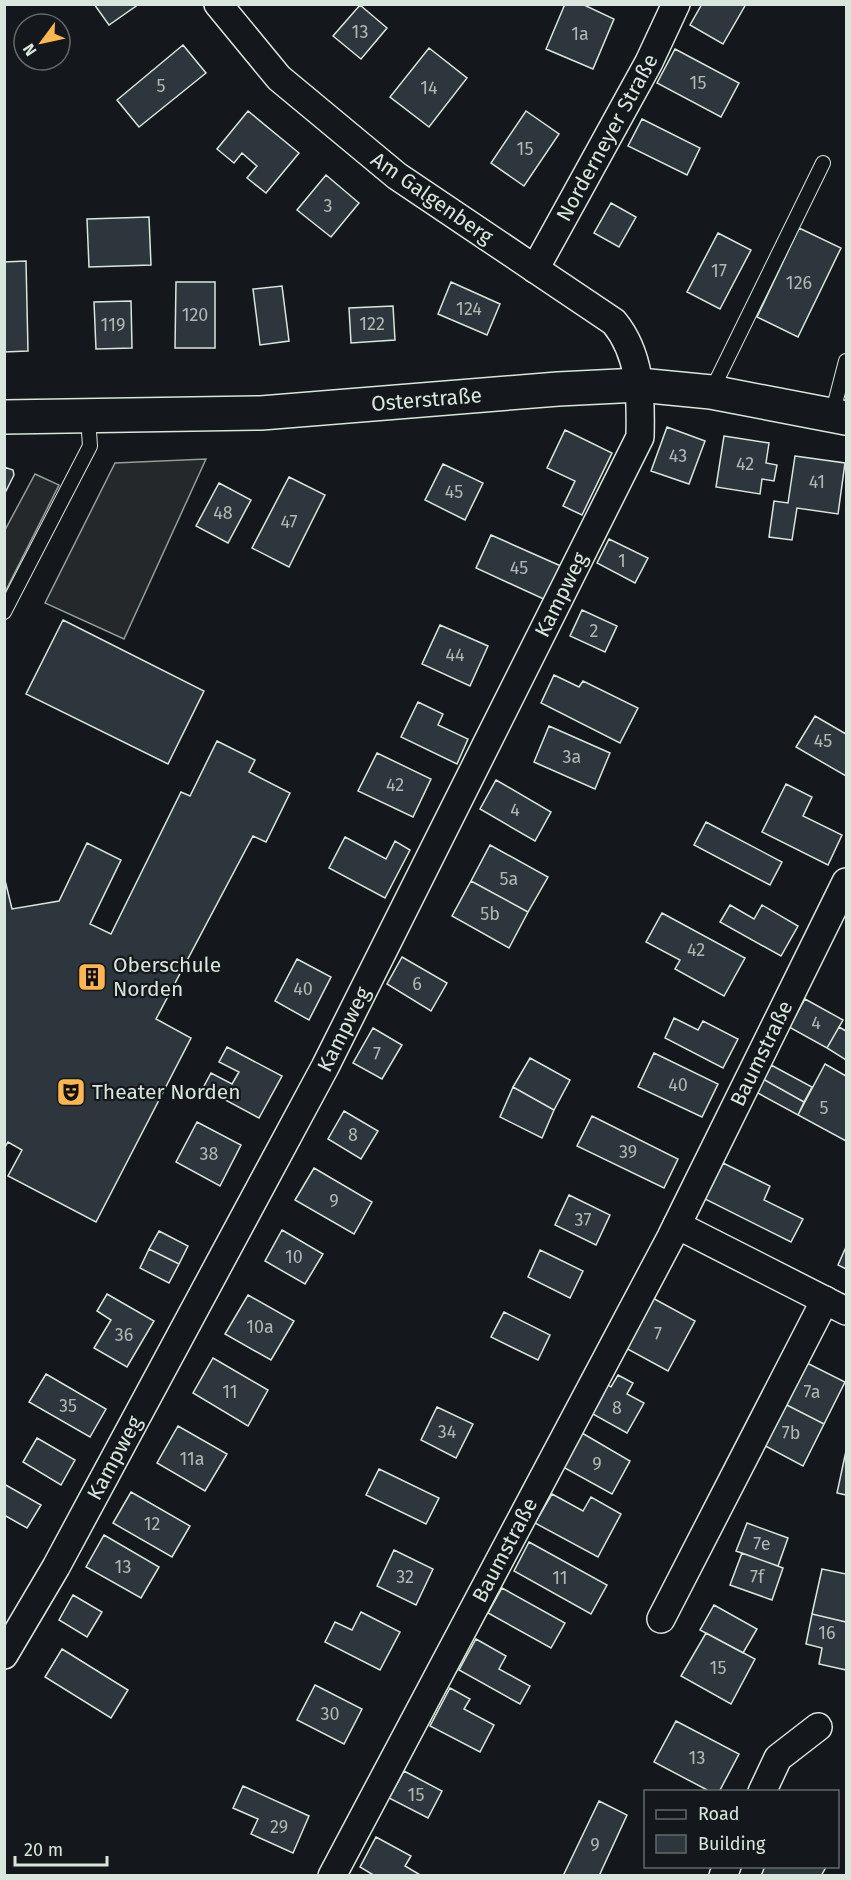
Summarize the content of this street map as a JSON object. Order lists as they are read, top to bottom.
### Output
{
  "streets": {
    "street": [
      "Norderneyer Straße",
      "Am Galgenberg",
      "Osterstraße",
      "Kampweg",
      "Baumstraße"
    ]
  },
  "crossings": [
    ["Norderneyer Straße", "Am Galgenberg"],
    ["Am Galgenberg", "Osterstraße"],
    ["Am Galgenberg", "Kampweg"],
    ["Osterstraße", "Kampweg"]
  ],
  "places": {
    "building": ["Oberschule Norden"],
    "theatre": ["Theater Norden"]
  },
  "house_numbers": [
    "13",
    "1a",
    "15",
    "5",
    "14",
    "15",
    "3",
    "17",
    "126",
    "124",
    "120",
    "122",
    "119",
    "43",
    "42",
    "41",
    "45",
    "48",
    "47",
    "1",
    "45",
    "2",
    "44",
    "45",
    "3a",
    "42",
    "4",
    "5a",
    "5b",
    "42",
    "6",
    "40",
    "4",
    "7",
    "40",
    "5",
    "8",
    "39",
    "38",
    "9",
    "37",
    "10",
    "10a",
    "7",
    "36",
    "11",
    "7a",
    "35",
    "8",
    "34",
    "7b",
    "11a",
    "9",
    "12",
    "7e",
    "13",
    "32",
    "7f",
    "11",
    "16",
    "15",
    "30",
    "13",
    "15",
    "29",
    "9"
  ],
  "legend": ["Road", "Building"],
  "scale_bar": "20 m",
  "north": "bottom left"
}
